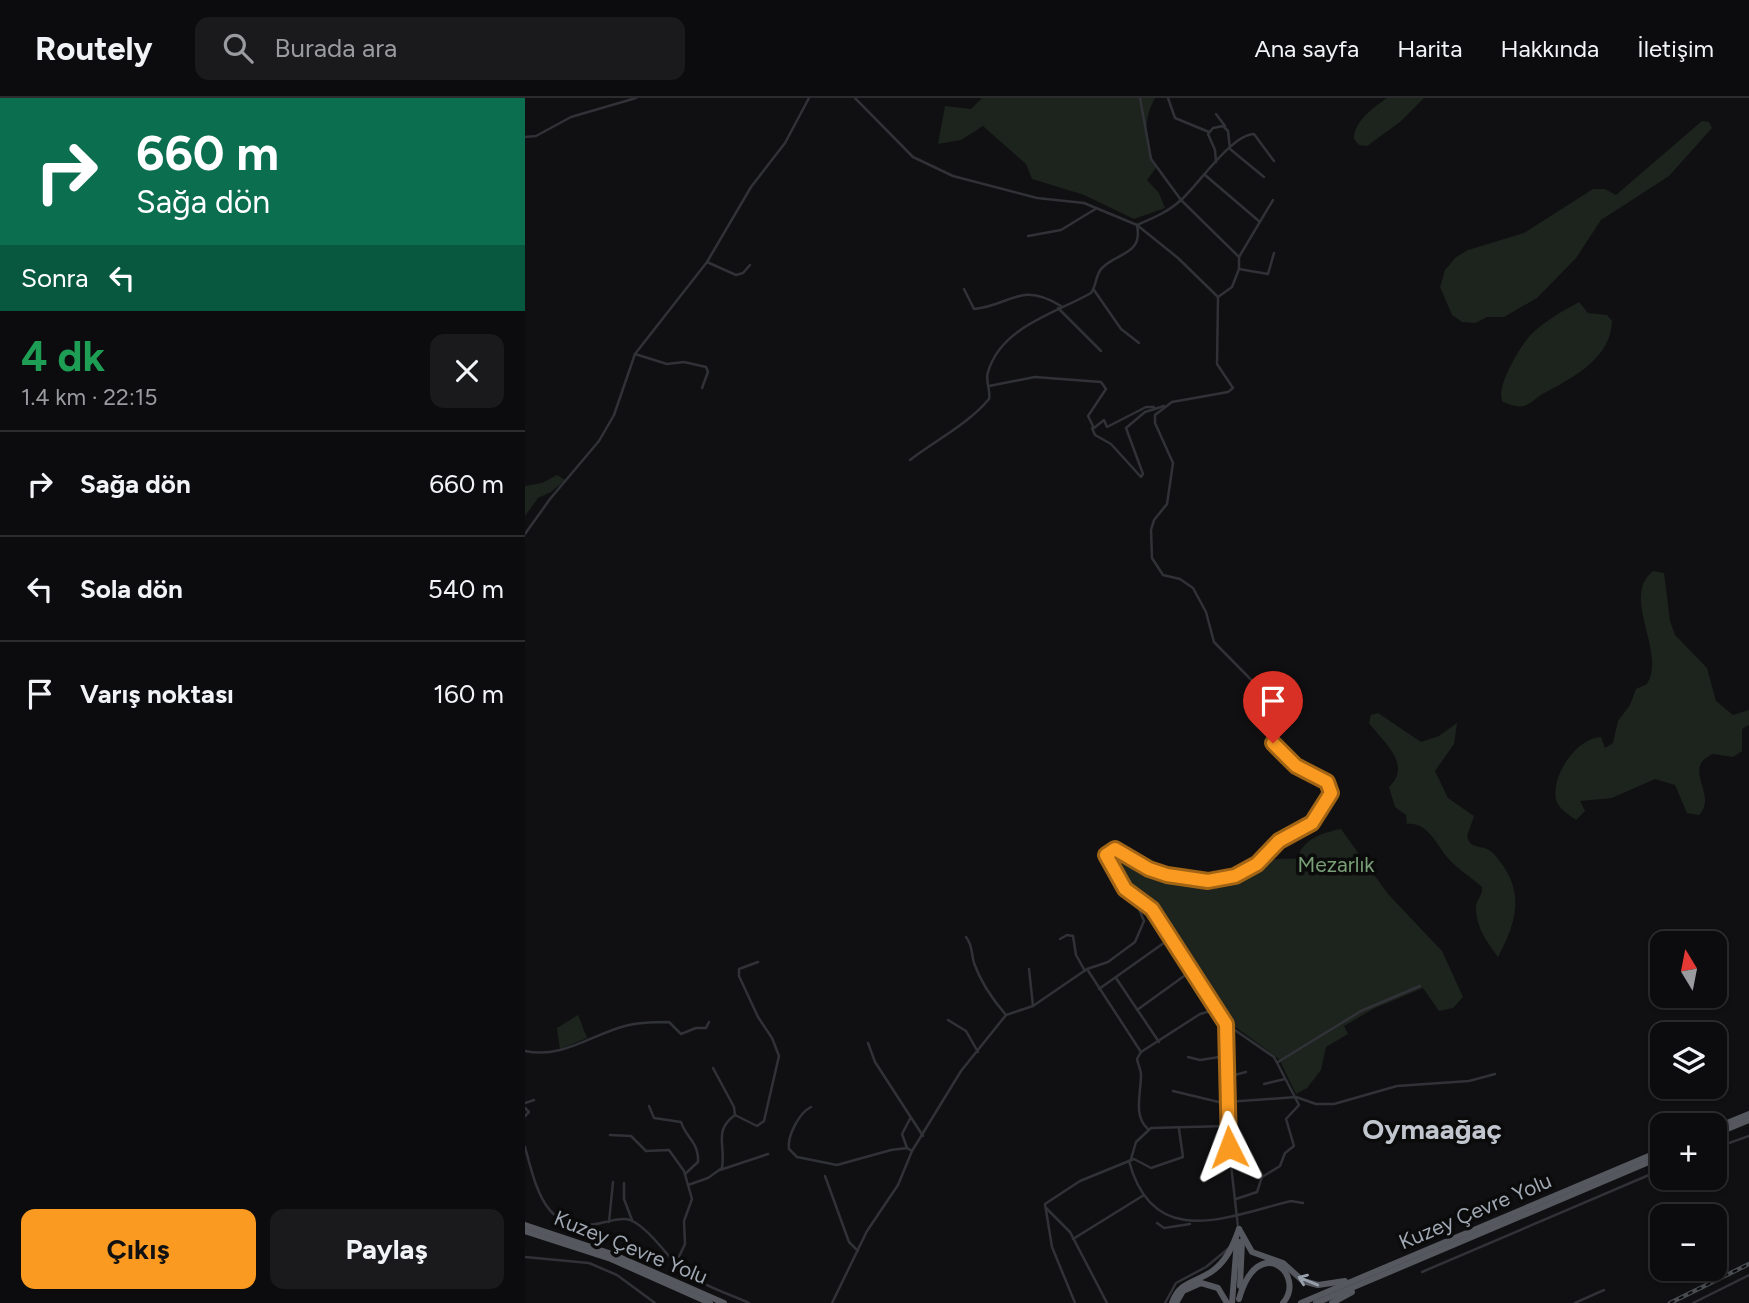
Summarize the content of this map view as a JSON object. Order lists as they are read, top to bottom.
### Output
{
  "streets": {
    "highway": ["Kuzey Çevre Yolu"]
  },
  "districts": ["Oymaağaç"],
  "parks": ["Mezarlık"],
  "north": "top",
  "page": {
    "header": "Routely",
    "search": "Burada ara",
    "nav": [
      "Ana sayfa",
      "Harita",
      "Hakkında",
      "İletişim"
    ],
    "turn": ["660 m", "Sağa dön"],
    "then": "Sonra",
    "heading": ["4 dk", "1.4 km · 22:15"],
    "list": [
      {
        "name": "Sağa dön",
        "value": "660 m"
      },
      {
        "name": "Sola dön",
        "value": "540 m"
      },
      {
        "name": "Varış noktası",
        "value": "160 m"
      }
    ],
    "map_buttons": ["+", "−"],
    "buttons": ["Çıkış", "Paylaş"]
  }
}
